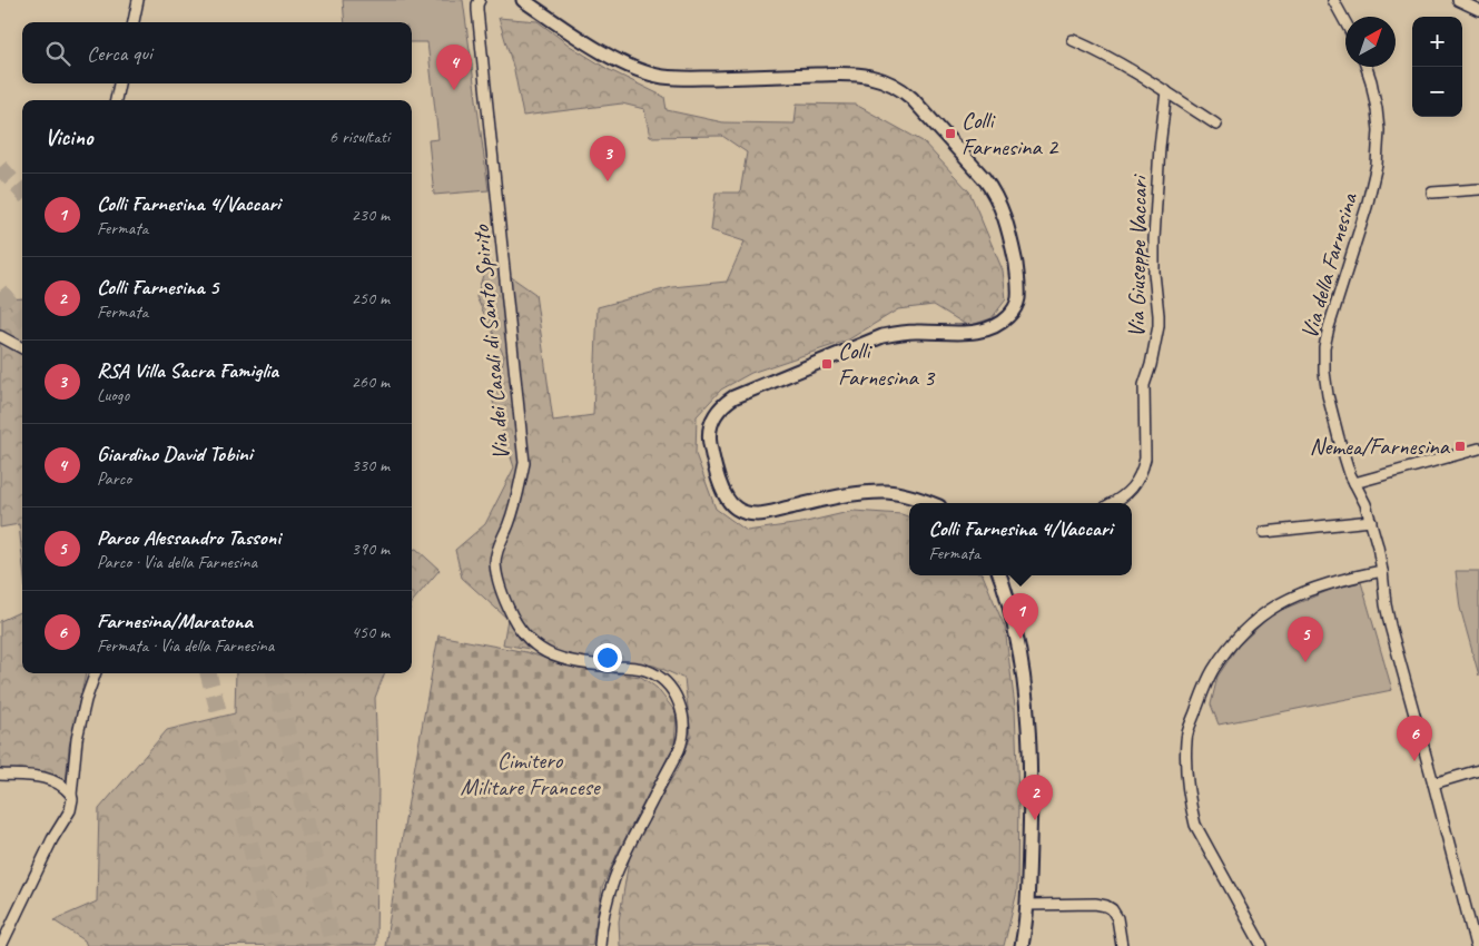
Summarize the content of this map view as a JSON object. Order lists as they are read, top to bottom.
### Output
{
  "streets": {
    "street": ["Via Giuseppe Vaccari", "Via della Farnesina", "Via dei Casali di Santo Spirito"]
  },
  "parks": ["Cimitero Militare Francese"],
  "places": {
    "transit": ["Colli Farnesina 2", "Colli Farnesina 3", "Nemea/Farnesina"]
  },
  "north": "top right",
  "page": {
    "map_buttons": ["+", "−"],
    "search": "Cerca qui",
    "pins": [
      "4",
      "3",
      "1",
      "5",
      "6",
      "2"
    ],
    "heading": ["Vicino", "6 risultati"],
    "list": [
      {
        "mark": "1",
        "name": "Colli Farnesina 4/Vaccari",
        "note": "Fermata",
        "value": "230 m"
      },
      {
        "mark": "2",
        "name": "Colli Farnesina 5",
        "note": "Fermata",
        "value": "250 m"
      },
      {
        "mark": "3",
        "name": "RSA Villa Sacra Famiglia",
        "note": "Luogo",
        "value": "260 m"
      },
      {
        "mark": "4",
        "name": "Giardino David Tobini",
        "note": "Parco",
        "value": "330 m"
      },
      {
        "mark": "5",
        "name": "Parco Alessandro Tassoni",
        "note": "Parco · Via della Farnesina",
        "value": "390 m"
      },
      {
        "mark": "6",
        "name": "Farnesina/Maratona",
        "note": "Fermata · Via della Farnesina",
        "value": "450 m"
      }
    ],
    "popup": ["Colli Farnesina 4/Vaccari", "Fermata"]
  }
}
